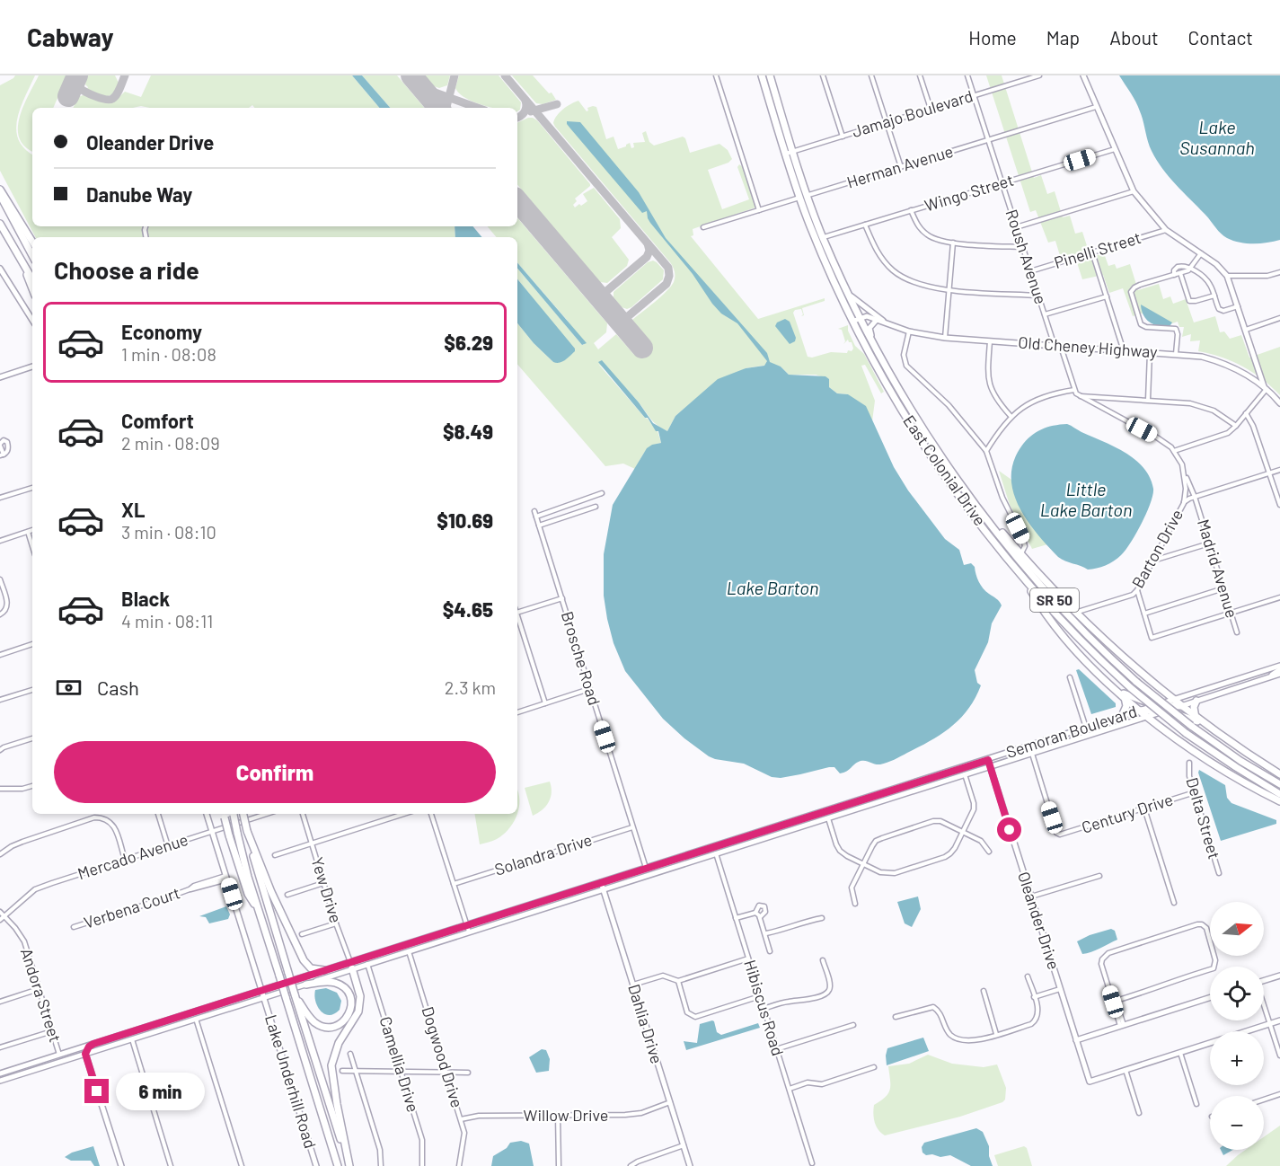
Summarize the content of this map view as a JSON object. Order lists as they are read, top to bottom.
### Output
{
  "streets": {
    "highway": ["East Colonial Drive", "SR 50"],
    "main road": [
      "Old Cheney Highway",
      "Semoran Boulevard",
      "Oleander Drive",
      "Dahlia Drive",
      "Lake Underhill Road"
    ],
    "street": [
      "Jamajo Boulevard",
      "Herman Avenue",
      "Wingo Street",
      "Pinelli Street",
      "Roush Avenue",
      "Barton Drive",
      "Madrid Avenue",
      "Brosche Road",
      "Century Drive",
      "Delta Street",
      "Solandra Drive",
      "Mercado Avenue",
      "Yew Drive",
      "Verbena Court",
      "Andora Street",
      "Hibiscus Road",
      "Dogwood Drive",
      "Camellia Drive",
      "Willow Drive"
    ]
  },
  "crossings": [
    ["Jamajo Boulevard", "Roush Avenue"],
    ["Jamajo Boulevard", "East Colonial Drive"],
    ["Herman Avenue", "Roush Avenue"],
    ["Herman Avenue", "East Colonial Drive"],
    ["Wingo Street", "Roush Avenue"],
    ["Wingo Street", "East Colonial Drive"],
    ["Pinelli Street", "Roush Avenue"],
    ["Roush Avenue", "Old Cheney Highway"],
    ["Old Cheney Highway", "East Colonial Drive"],
    ["Barton Drive", "Madrid Avenue"],
    ["Brosche Road", "Semoran Boulevard"],
    ["Brosche Road", "Solandra Drive"],
    ["Semoran Boulevard", "Century Drive"],
    ["Semoran Boulevard", "Yew Drive"],
    ["Semoran Boulevard", "Oleander Drive"],
    ["Semoran Boulevard", "Andora Street"],
    ["Semoran Boulevard", "Hibiscus Road"],
    ["Semoran Boulevard", "Dahlia Drive"],
    ["Semoran Boulevard", "Dogwood Drive"],
    ["Semoran Boulevard", "Camellia Drive"],
    ["Semoran Boulevard", "Lake Underhill Road"],
    ["Century Drive", "Delta Street"],
    ["Mercado Avenue", "Andora Street"],
    ["Mercado Avenue", "Lake Underhill Road"],
    ["Verbena Court", "Lake Underhill Road"],
    ["Dahlia Drive", "Willow Drive"],
    ["Dogwood Drive", "Willow Drive"]
  ],
  "water": ["Lake Susannah", "Little Lake Barton", "Lake Barton"],
  "north": "right",
  "page": {
    "header": "Cabway",
    "nav": [
      "Home",
      "Map",
      "About",
      "Contact"
    ],
    "banner": ["Oleander Drive", "Danube Way"],
    "heading": "Choose a ride",
    "list": [
      {
        "name": "Economy",
        "note": "1 min · 08:08",
        "value": "$6.29"
      },
      {
        "name": "Comfort",
        "note": "2 min · 08:09",
        "value": "$8.49"
      },
      {
        "name": "XL",
        "note": "3 min · 08:10",
        "value": "$10.69"
      },
      {
        "name": "Black",
        "note": "4 min · 08:11",
        "value": "$4.65"
      }
    ],
    "pay": ["Cash", "2.3 km"],
    "buttons": "Confirm",
    "map_buttons": ["+", "−"],
    "bubble": "6 min"
  }
}
